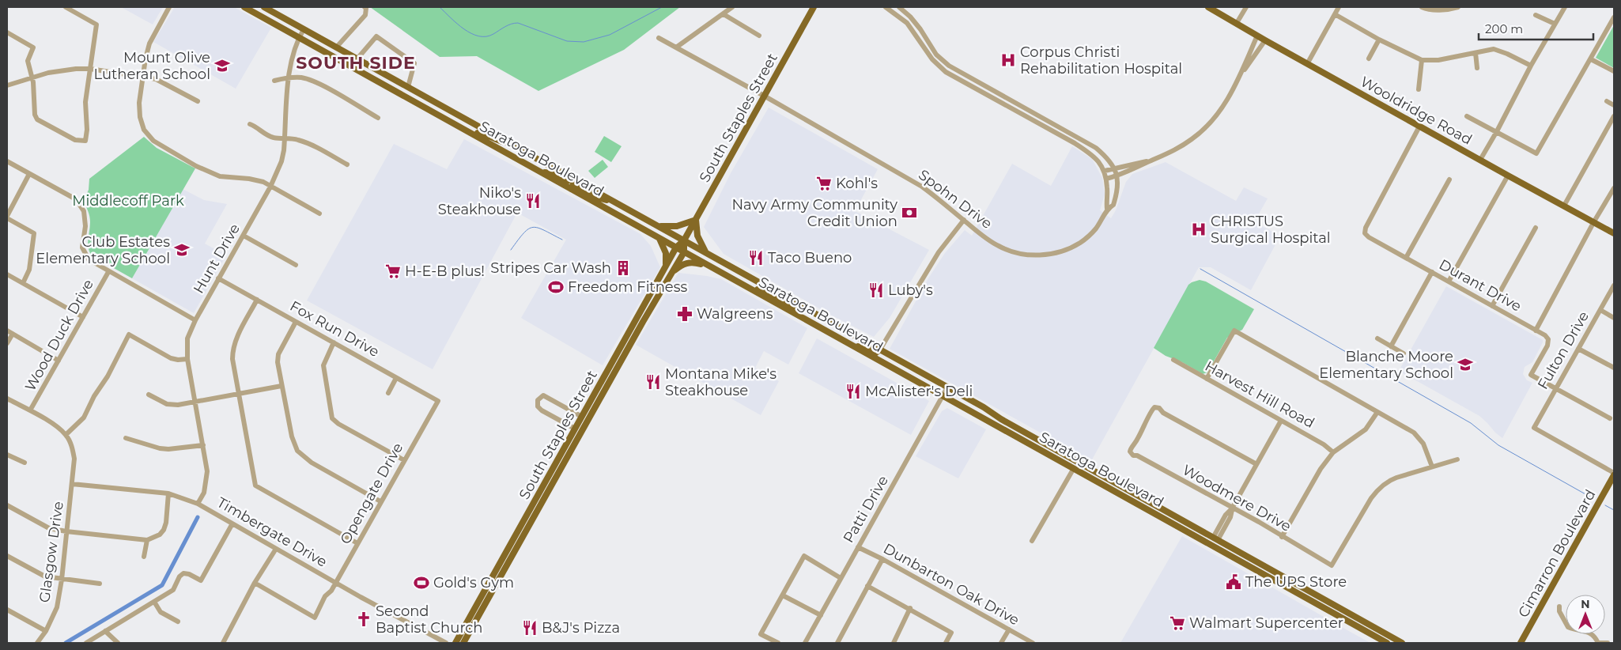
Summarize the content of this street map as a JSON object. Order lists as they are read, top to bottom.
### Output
{
  "streets": {
    "main road": [
      "Wooldridge Road",
      "South Staples Street",
      "Saratoga Boulevard",
      "Cimarron Boulevard"
    ],
    "street": [
      "Spohn Drive",
      "Hunt Drive",
      "Durant Drive",
      "Fox Run Drive",
      "Wood Duck Drive",
      "Fulton Drive",
      "Harvest Hill Road",
      "Opengate Drive",
      "Woodmere Drive",
      "Patti Drive",
      "Timbergate Drive",
      "Glasgow Drive",
      "Dunbarton Oak Drive"
    ]
  },
  "crossings": [
    ["Wooldridge Road", "Durant Drive"],
    ["South Staples Street", "Saratoga Boulevard"],
    ["South Staples Street", "Spohn Drive"],
    ["Saratoga Boulevard", "Hunt Drive"],
    ["Saratoga Boulevard", "Patti Drive"],
    ["Hunt Drive", "Fox Run Drive"],
    ["Hunt Drive", "Timbergate Drive"],
    ["Durant Drive", "Fulton Drive"],
    ["Fox Run Drive", "Opengate Drive"],
    ["Fulton Drive", "Cimarron Boulevard"],
    ["Opengate Drive", "Timbergate Drive"],
    ["Patti Drive", "Dunbarton Oak Drive"],
    ["Timbergate Drive", "Glasgow Drive"]
  ],
  "districts": ["SOUTH SIDE"],
  "parks": ["Middlecoff Park"],
  "places": {
    "hospital": ["Corpus Christi Rehabilitation Hospital", "CHRISTUS Surgical Hospital"],
    "school or university": ["Mount Olive Lutheran School", "Club Estates Elementary School", "Blanche Moore Elementary School"],
    "supermarket": ["Kohl's", "H-E-B plus!", "Walmart Supercenter"],
    "restaurant": [
      "Niko's Steakhouse",
      "Taco Bueno",
      "Luby's",
      "Montana Mike's Steakhouse",
      "McAlister's Deli",
      "B&J's Pizza"
    ],
    "bank": ["Navy Army Community Credit Union"],
    "building": ["Stripes Car Wash"],
    "sports": ["Freedom Fitness", "Gold's Gym"],
    "pharmacy": ["Walgreens"],
    "public building": ["The UPS Store"],
    "church": ["Second Baptist Church"]
  },
  "scale_bar": "200 m",
  "north": "top"
}
